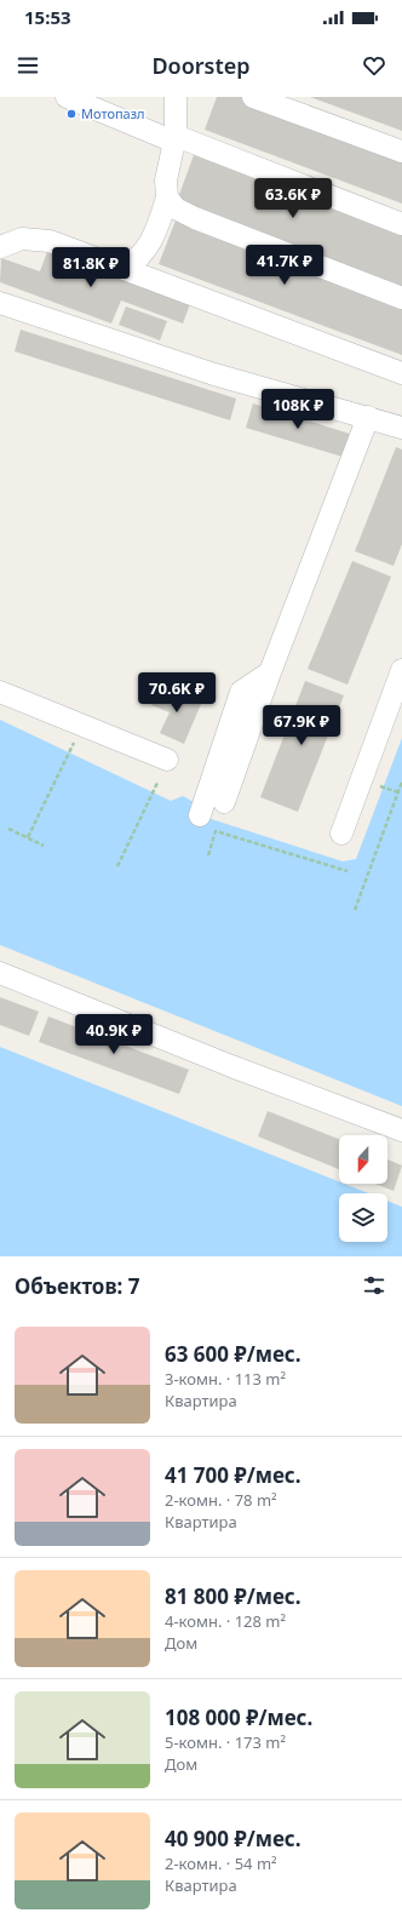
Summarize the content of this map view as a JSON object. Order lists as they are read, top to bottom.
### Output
{
  "places": ["Мотопазл"],
  "north": "bottom",
  "page": {
    "status": "15:53",
    "header": "Doorstep",
    "price": [
      "63.6K ₽",
      "41.7K ₽",
      "81.8K ₽",
      "108K ₽",
      "70.6K ₽",
      "67.9K ₽",
      "40.9K ₽"
    ],
    "heading": "Объектов: 7",
    "list": [
      {
        "name": "63 600 ₽/мес.",
        "note": "3-комн. · 113 m² · Квартира"
      },
      {
        "name": "41 700 ₽/мес.",
        "note": "2-комн. · 78 m² · Квартира"
      },
      {
        "name": "81 800 ₽/мес.",
        "note": "4-комн. · 128 m² · Дом"
      },
      {
        "name": "108 000 ₽/мес.",
        "note": "5-комн. · 173 m² · Дом"
      },
      {
        "name": "40 900 ₽/мес.",
        "note": "2-комн. · 54 m² · Квартира"
      }
    ]
  }
}
